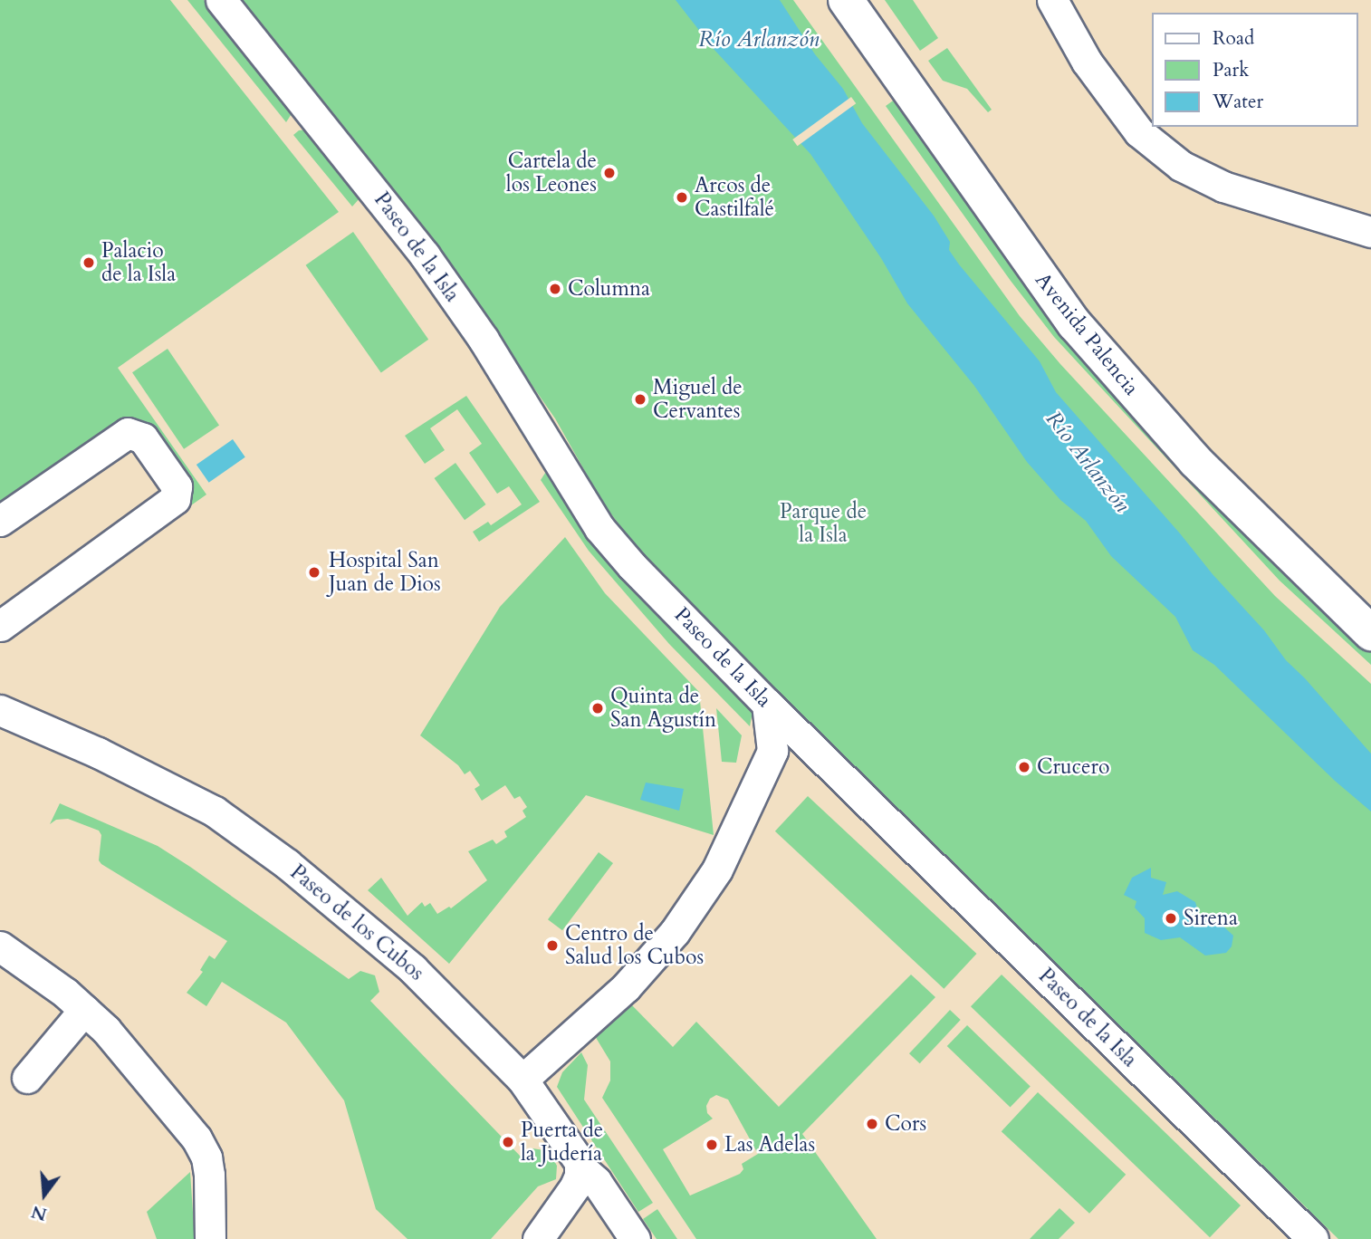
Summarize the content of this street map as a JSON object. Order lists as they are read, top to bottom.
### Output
{
  "streets": {
    "highway": ["Avenida Palencia"],
    "street": ["Paseo de la Isla", "Paseo de los Cubos"]
  },
  "water": ["Río Arlanzón"],
  "parks": ["Parque de la Isla"],
  "places": [
    "Cartela de los Leones",
    "Arcos de Castilfalé",
    "Palacio de la Isla",
    "Columna",
    "Miguel de Cervantes",
    "Hospital San Juan de Dios",
    "Quinta de San Agustín",
    "Crucero",
    "Sirena",
    "Centro de Salud los Cubos",
    "Cors",
    "Puerta de la Judería",
    "Las Adelas"
  ],
  "legend": ["Road", "Park", "Water"],
  "north": "bottom"
}
